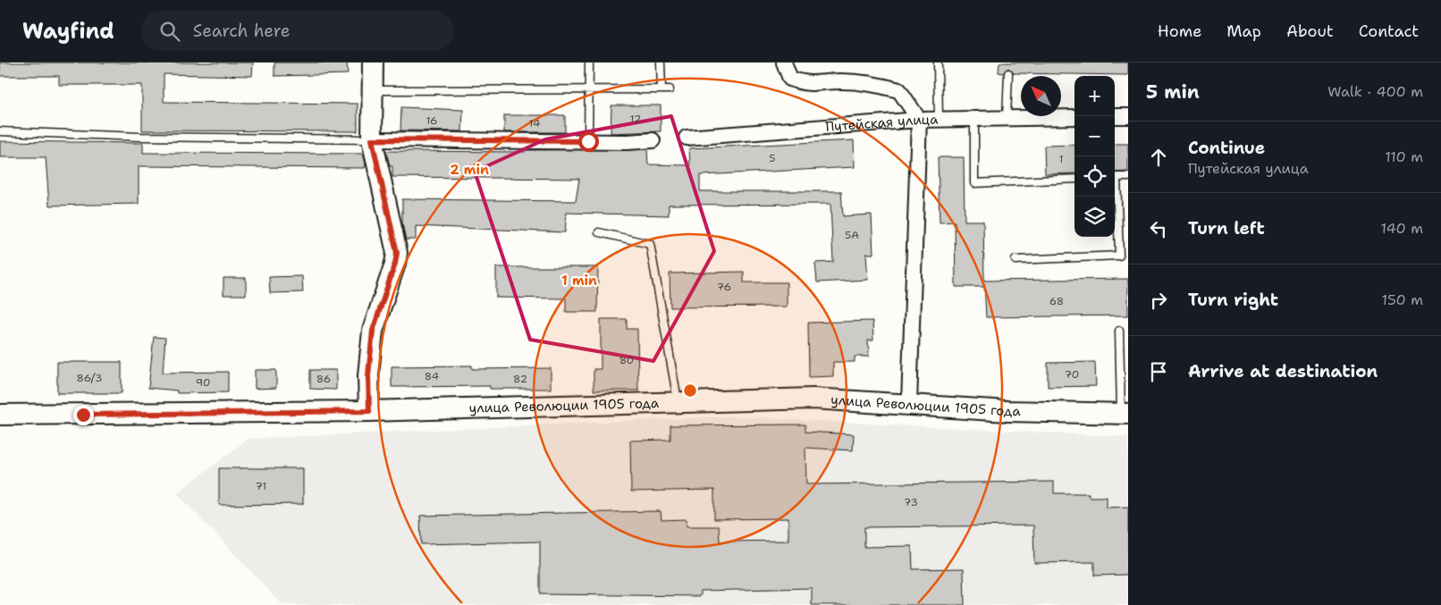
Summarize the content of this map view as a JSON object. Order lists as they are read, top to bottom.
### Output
{
  "streets": {
    "main road": ["улица Революции 1905 года"],
    "street": ["Путейская улица"]
  },
  "house_numbers": [
    "12",
    "16",
    "14",
    "5",
    "1",
    "5А",
    "76",
    "68",
    "80",
    "70",
    "84",
    "86/3",
    "86",
    "82",
    "90",
    "71",
    "73"
  ],
  "north": "top left",
  "page": {
    "header": "Wayfind",
    "search": "Search here",
    "nav": [
      "Home",
      "Map",
      "About",
      "Contact"
    ],
    "heading": ["5 min", "Walk · 400 m"],
    "map_buttons": ["+", "−"],
    "list": [
      ["Continue", "Путейская улица", "110 m"],
      ["Turn left", "140 m"],
      ["Turn right", "150 m"],
      "Arrive at destination"
    ]
  },
  "rings": ["2 min", "1 min"]
}
